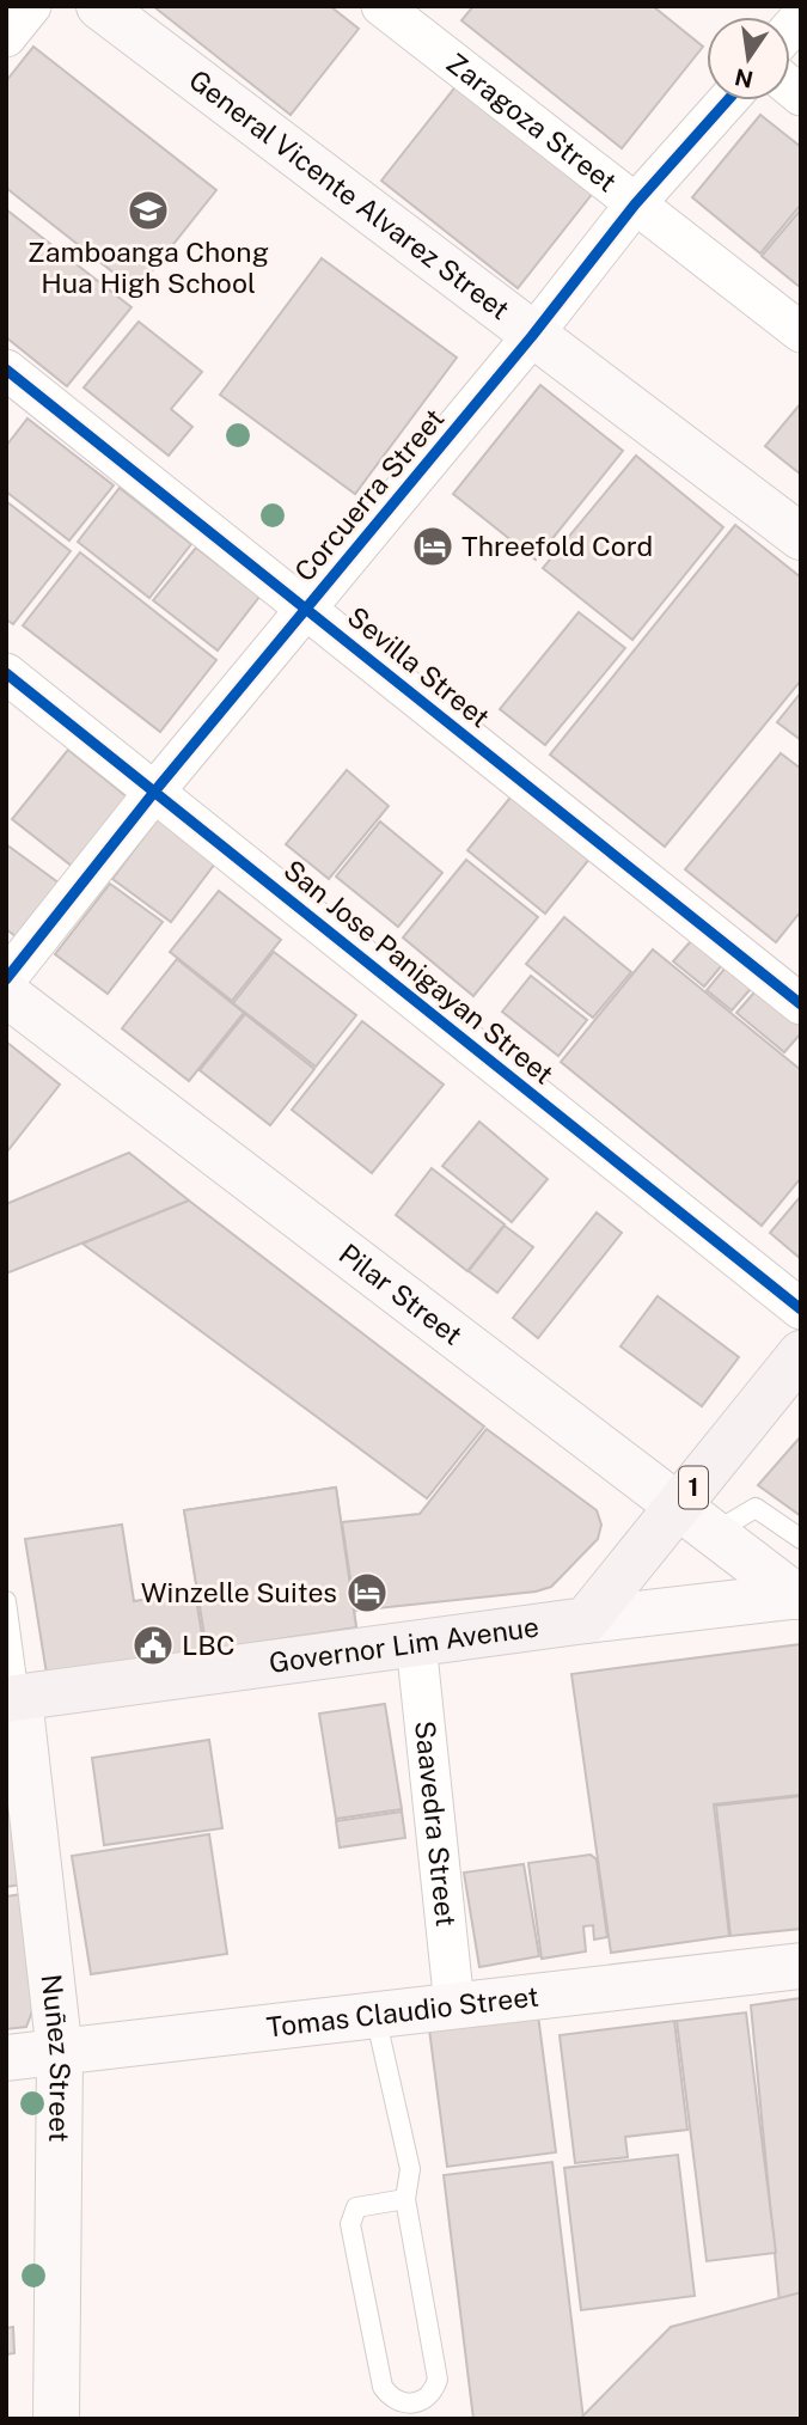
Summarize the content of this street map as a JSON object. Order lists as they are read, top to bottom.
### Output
{
  "streets": {
    "main road": ["1", "Governor Lim Avenue"],
    "street": [
      "Zaragoza Street",
      "General Vicente Alvarez Street",
      "Corcuerra Street",
      "Sevilla Street",
      "San Jose Panigayan Street",
      "Pilar Street",
      "Saavedra Street",
      "Tomas Claudio Street",
      "Nuñez Street"
    ]
  },
  "crossings": [
    ["Zaragoza Street", "Corcuerra Street"],
    ["General Vicente Alvarez Street", "Corcuerra Street"],
    ["Corcuerra Street", "Sevilla Street"],
    ["Corcuerra Street", "San Jose Panigayan Street"],
    ["Pilar Street", "1"],
    ["Pilar Street", "Governor Lim Avenue"],
    ["1", "Governor Lim Avenue"],
    ["Governor Lim Avenue", "Saavedra Street"],
    ["Governor Lim Avenue", "Nuñez Street"],
    ["Saavedra Street", "Tomas Claudio Street"],
    ["Tomas Claudio Street", "Nuñez Street"]
  ],
  "places": {
    "school or university": ["Zamboanga Chong Hua High School"],
    "hotel": ["Threefold Cord", "Winzelle Suites"],
    "public building": ["LBC"]
  },
  "north": "bottom"
}
